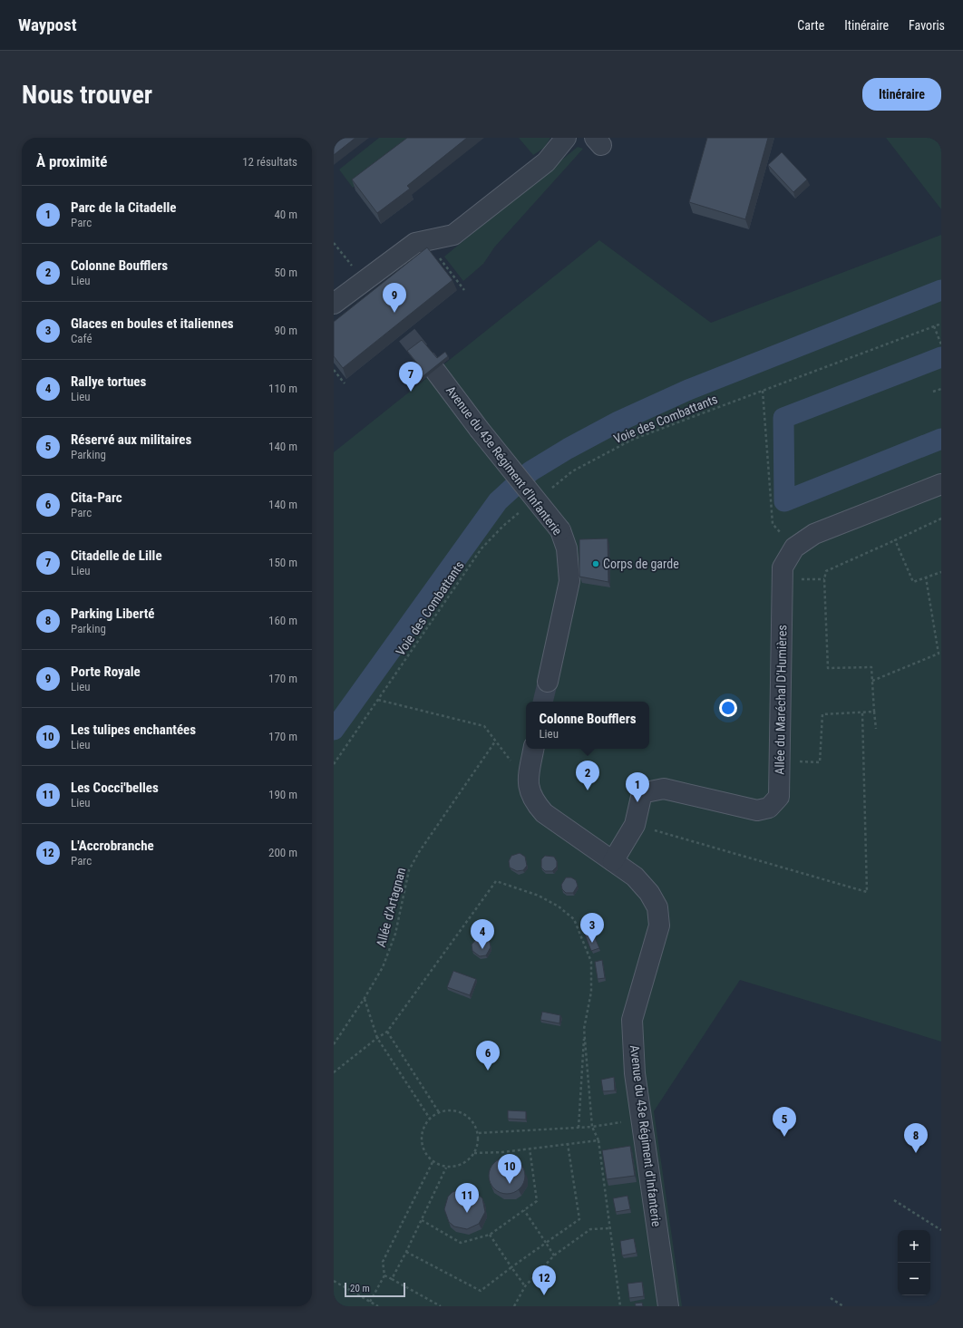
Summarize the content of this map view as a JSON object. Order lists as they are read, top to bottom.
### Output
{
  "streets": {
    "street": ["Avenue du 43e Régiment d'Infanterie", "Allée du Maréchal D'Humières"],
    "path": ["Voie des Combattants", "Allée d'Artagnan"]
  },
  "crossings": [
    ["Avenue du 43e Régiment d'Infanterie", "Allée du Maréchal D'Humières"]
  ],
  "places": ["Corps de garde"],
  "scale_bar": "20 m",
  "page": {
    "header": "Waypost",
    "nav": ["Carte", "Itinéraire", "Favoris"],
    "buttons": "Itinéraire",
    "title": "Nous trouver",
    "heading": ["À proximité", "12 résultats"],
    "list": [
      {
        "mark": "1",
        "name": "Parc de la Citadelle",
        "note": "Parc",
        "value": "40 m"
      },
      {
        "mark": "2",
        "name": "Colonne Boufflers",
        "note": "Lieu",
        "value": "50 m"
      },
      {
        "mark": "3",
        "name": "Glaces en boules et italiennes",
        "note": "Café",
        "value": "90 m"
      },
      {
        "mark": "4",
        "name": "Rallye tortues",
        "note": "Lieu",
        "value": "110 m"
      },
      {
        "mark": "5",
        "name": "Réservé aux militaires",
        "note": "Parking",
        "value": "140 m"
      },
      {
        "mark": "6",
        "name": "Cita-Parc",
        "note": "Parc",
        "value": "140 m"
      },
      {
        "mark": "7",
        "name": "Citadelle de Lille",
        "note": "Lieu",
        "value": "150 m"
      },
      {
        "mark": "8",
        "name": "Parking Liberté",
        "note": "Parking",
        "value": "160 m"
      },
      {
        "mark": "9",
        "name": "Porte Royale",
        "note": "Lieu",
        "value": "170 m"
      },
      {
        "mark": "10",
        "name": "Les tulipes enchantées",
        "note": "Lieu",
        "value": "170 m"
      },
      {
        "mark": "11",
        "name": "Les Cocci'belles",
        "note": "Lieu",
        "value": "190 m"
      },
      {
        "mark": "12",
        "name": "L'Accrobranche",
        "note": "Parc",
        "value": "200 m"
      }
    ],
    "pins": [
      "9",
      "7",
      "2",
      "1",
      "3",
      "4",
      "6",
      "5",
      "8",
      "10",
      "11",
      "12"
    ],
    "popup": ["Colonne Boufflers", "Lieu"],
    "map_buttons": ["+", "−"],
    "scale": "20 m"
  }
}
